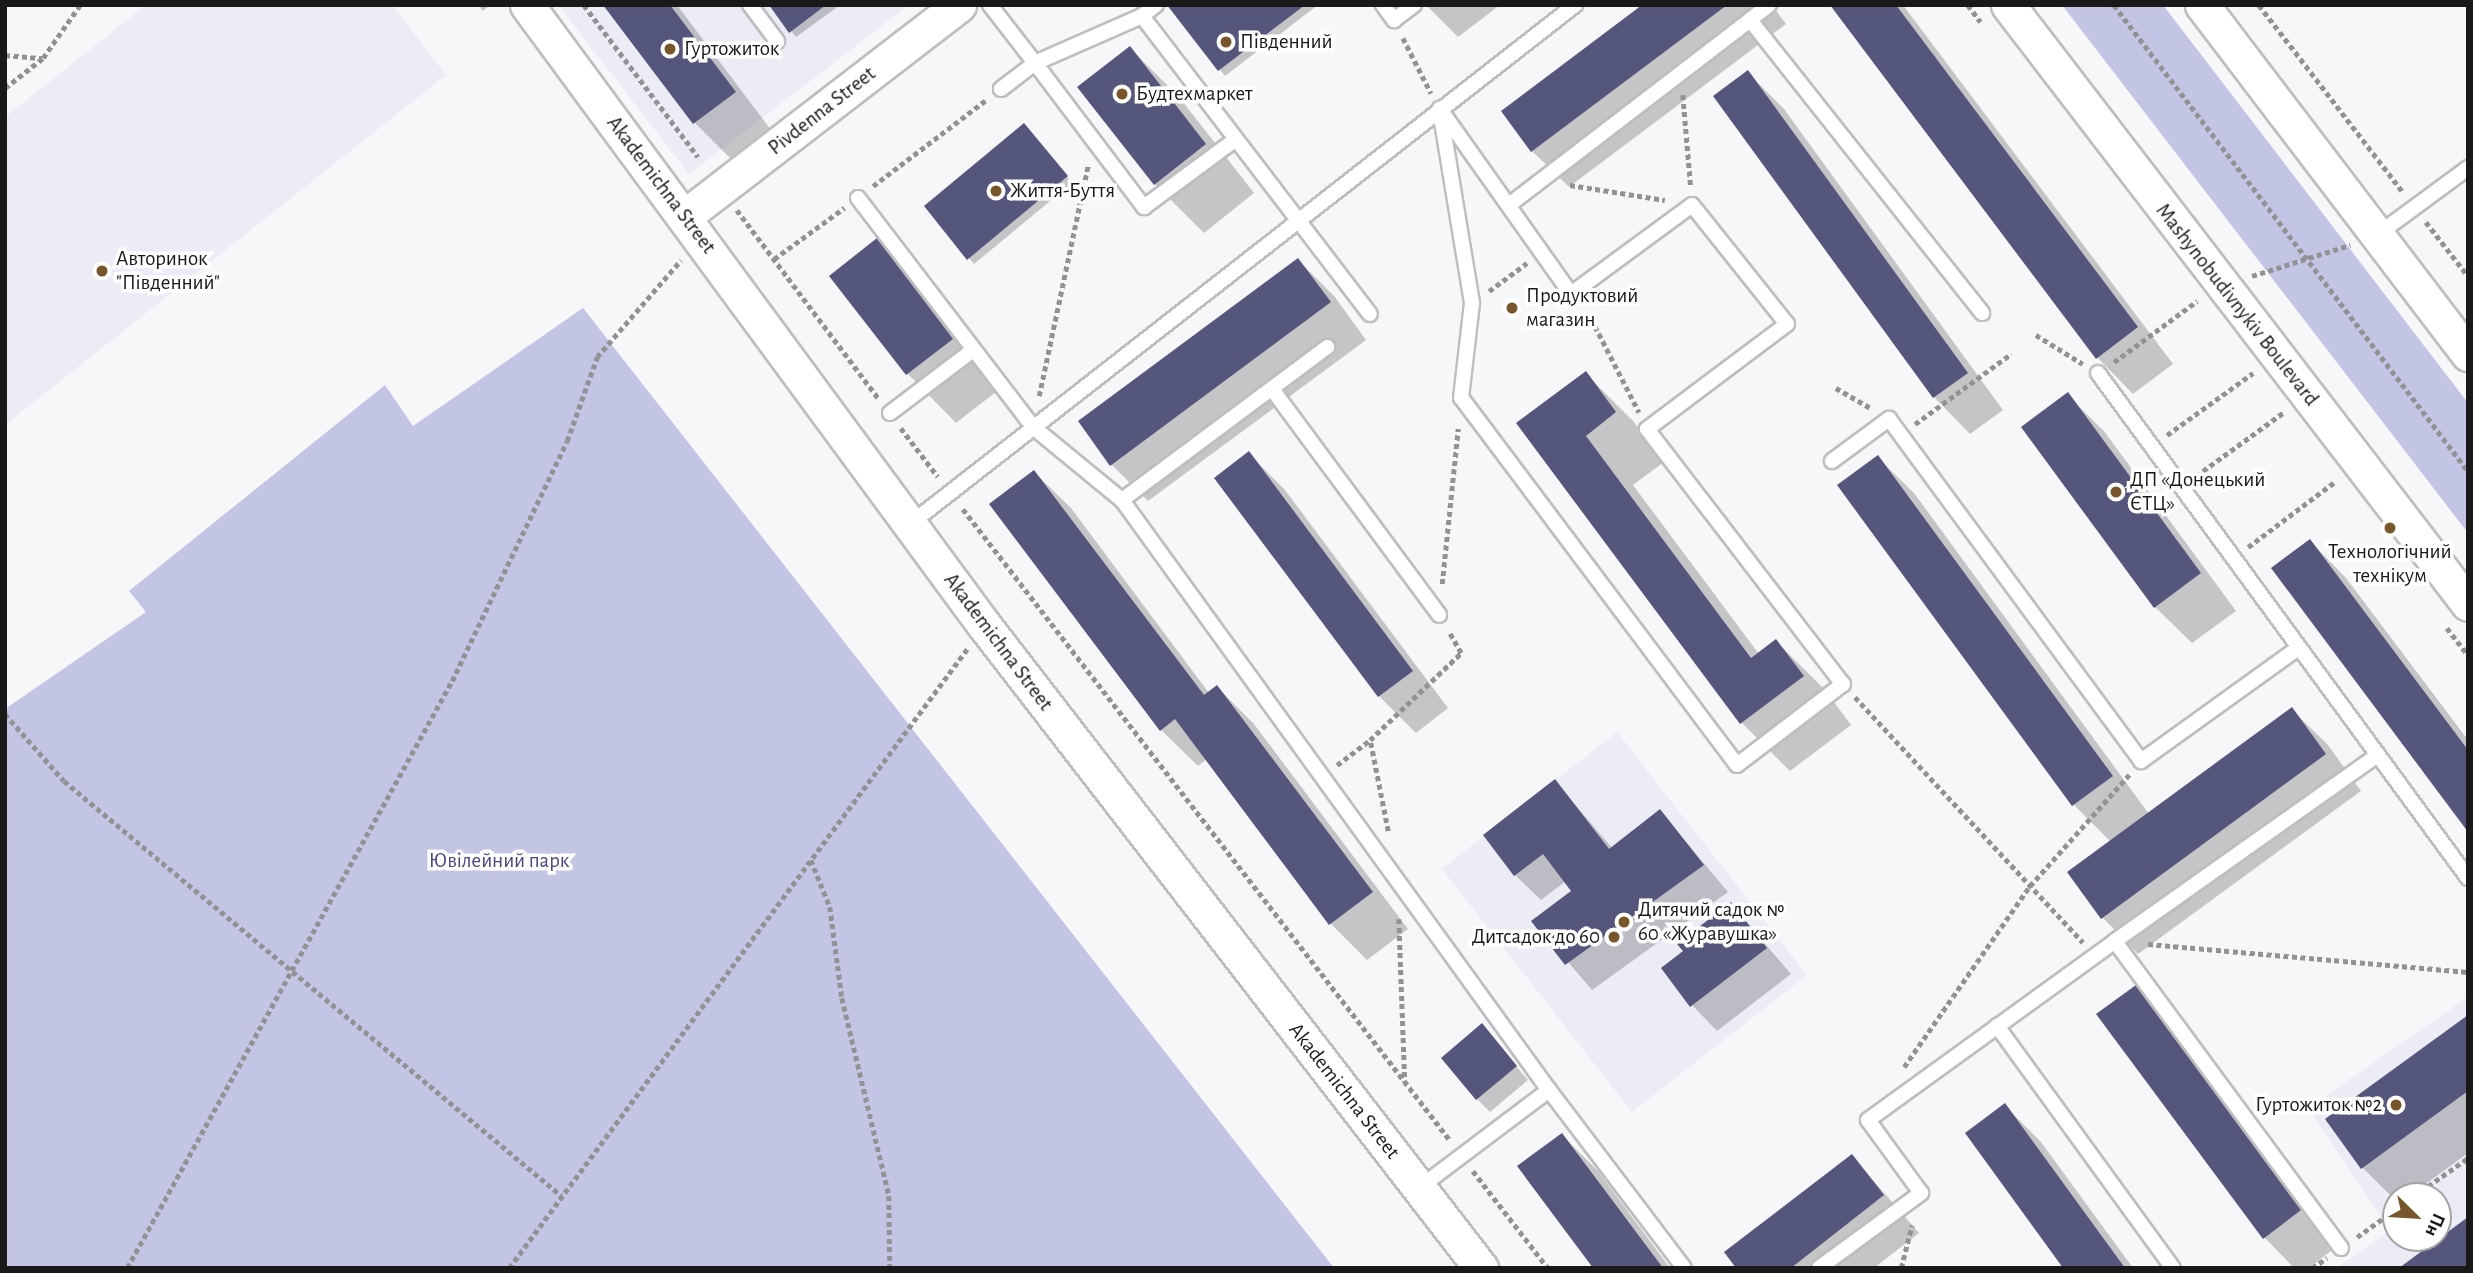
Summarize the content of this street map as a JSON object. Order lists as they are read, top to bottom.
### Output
{
  "streets": {
    "street": ["Pivdenna Street", "Akademichna Street", "Mashynobudivnykiv Boulevard"]
  },
  "crossings": [
    ["Pivdenna Street", "Akademichna Street"]
  ],
  "parks": ["Ювілейний парк"],
  "places": [
    "Південний",
    "Гуртожиток",
    "Будтехмаркет",
    "Життя-Буття",
    "Авторинок \"Південний\"",
    "Продуктовий магазин",
    "ДП «Донецький ЄТЦ»",
    "Технологічний технікум",
    "Дитячий садок № 60 «Журавушка»",
    "Дитсадок до 60",
    "Гуртожиток №2"
  ],
  "north": "bottom right"
}
